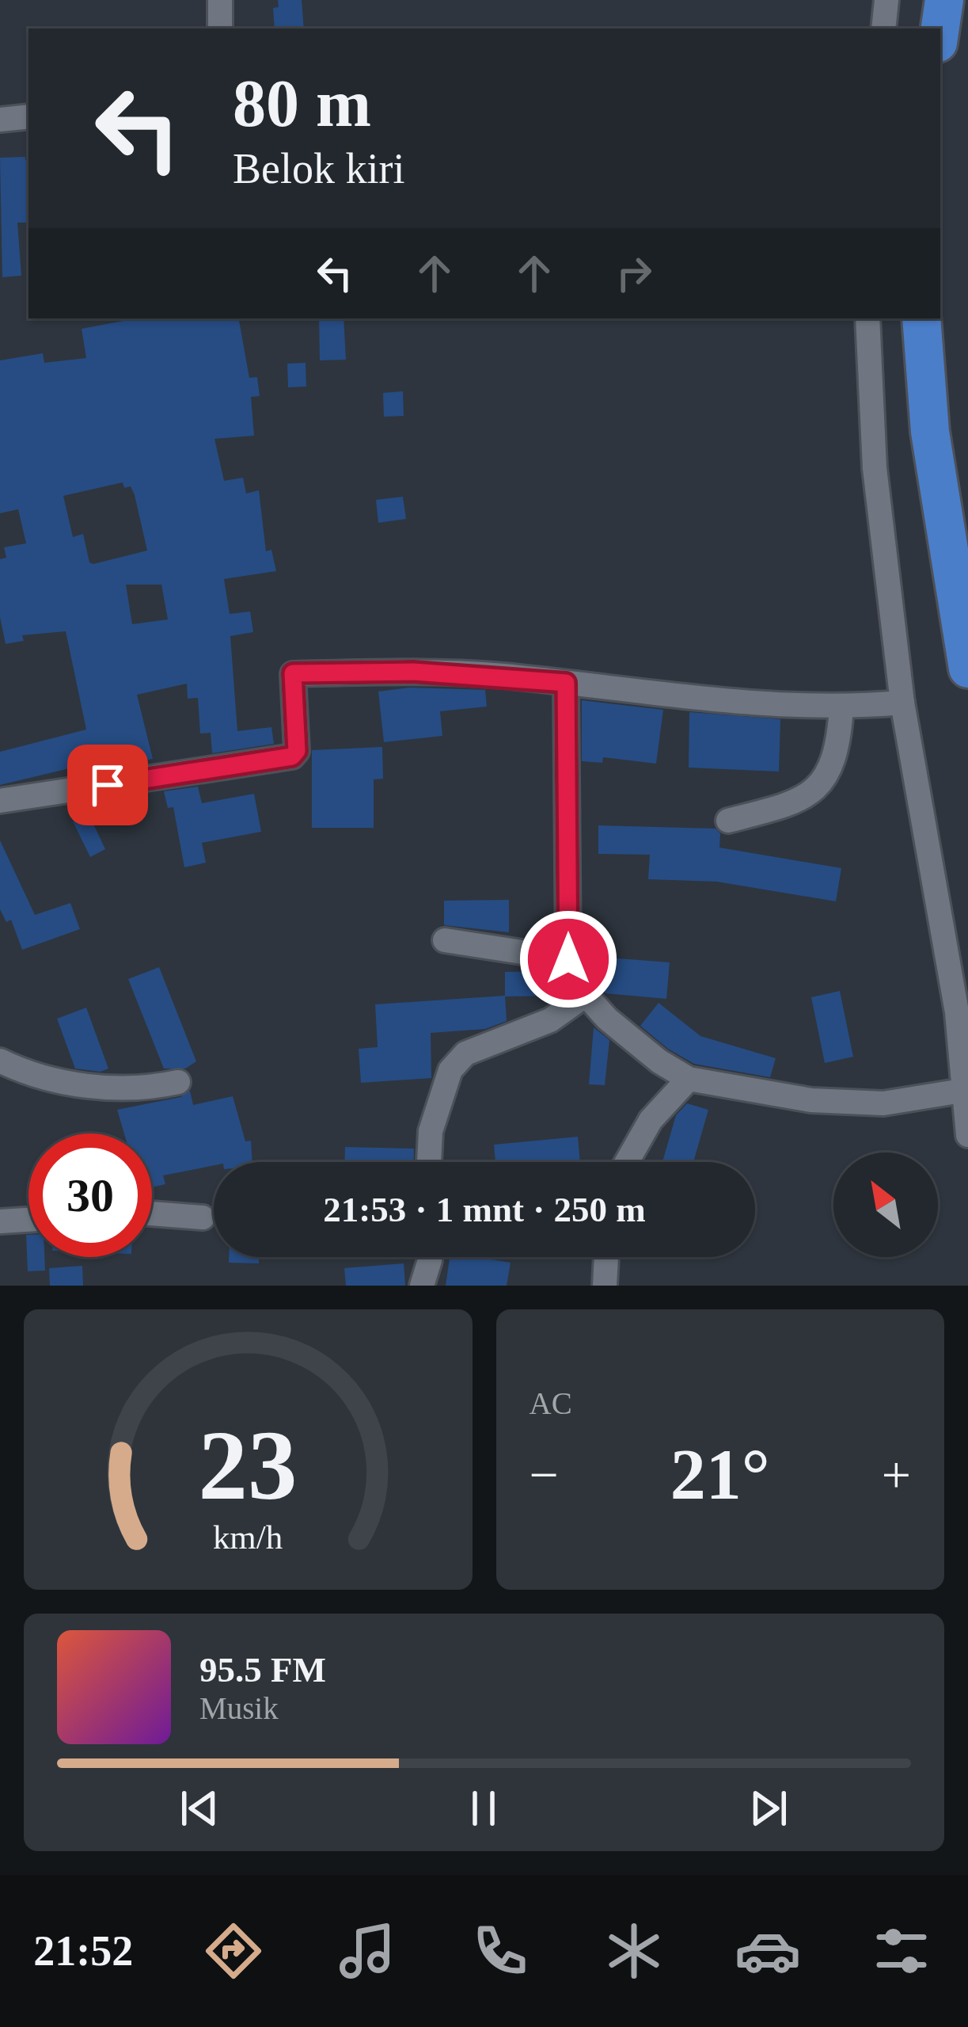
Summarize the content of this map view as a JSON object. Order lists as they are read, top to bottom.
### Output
{
  "north": "top left",
  "page": {
    "turn": ["80 m", "Belok kiri"],
    "limit": "30",
    "trip": "21:53 · 1 mnt · 250 m",
    "tile": "AC",
    "heat": ["−", "21°", "+"],
    "song": ["95.5 FM", "Musik"],
    "tabs": "21:52",
    "gauge": ["23", "km/h"]
  }
}
